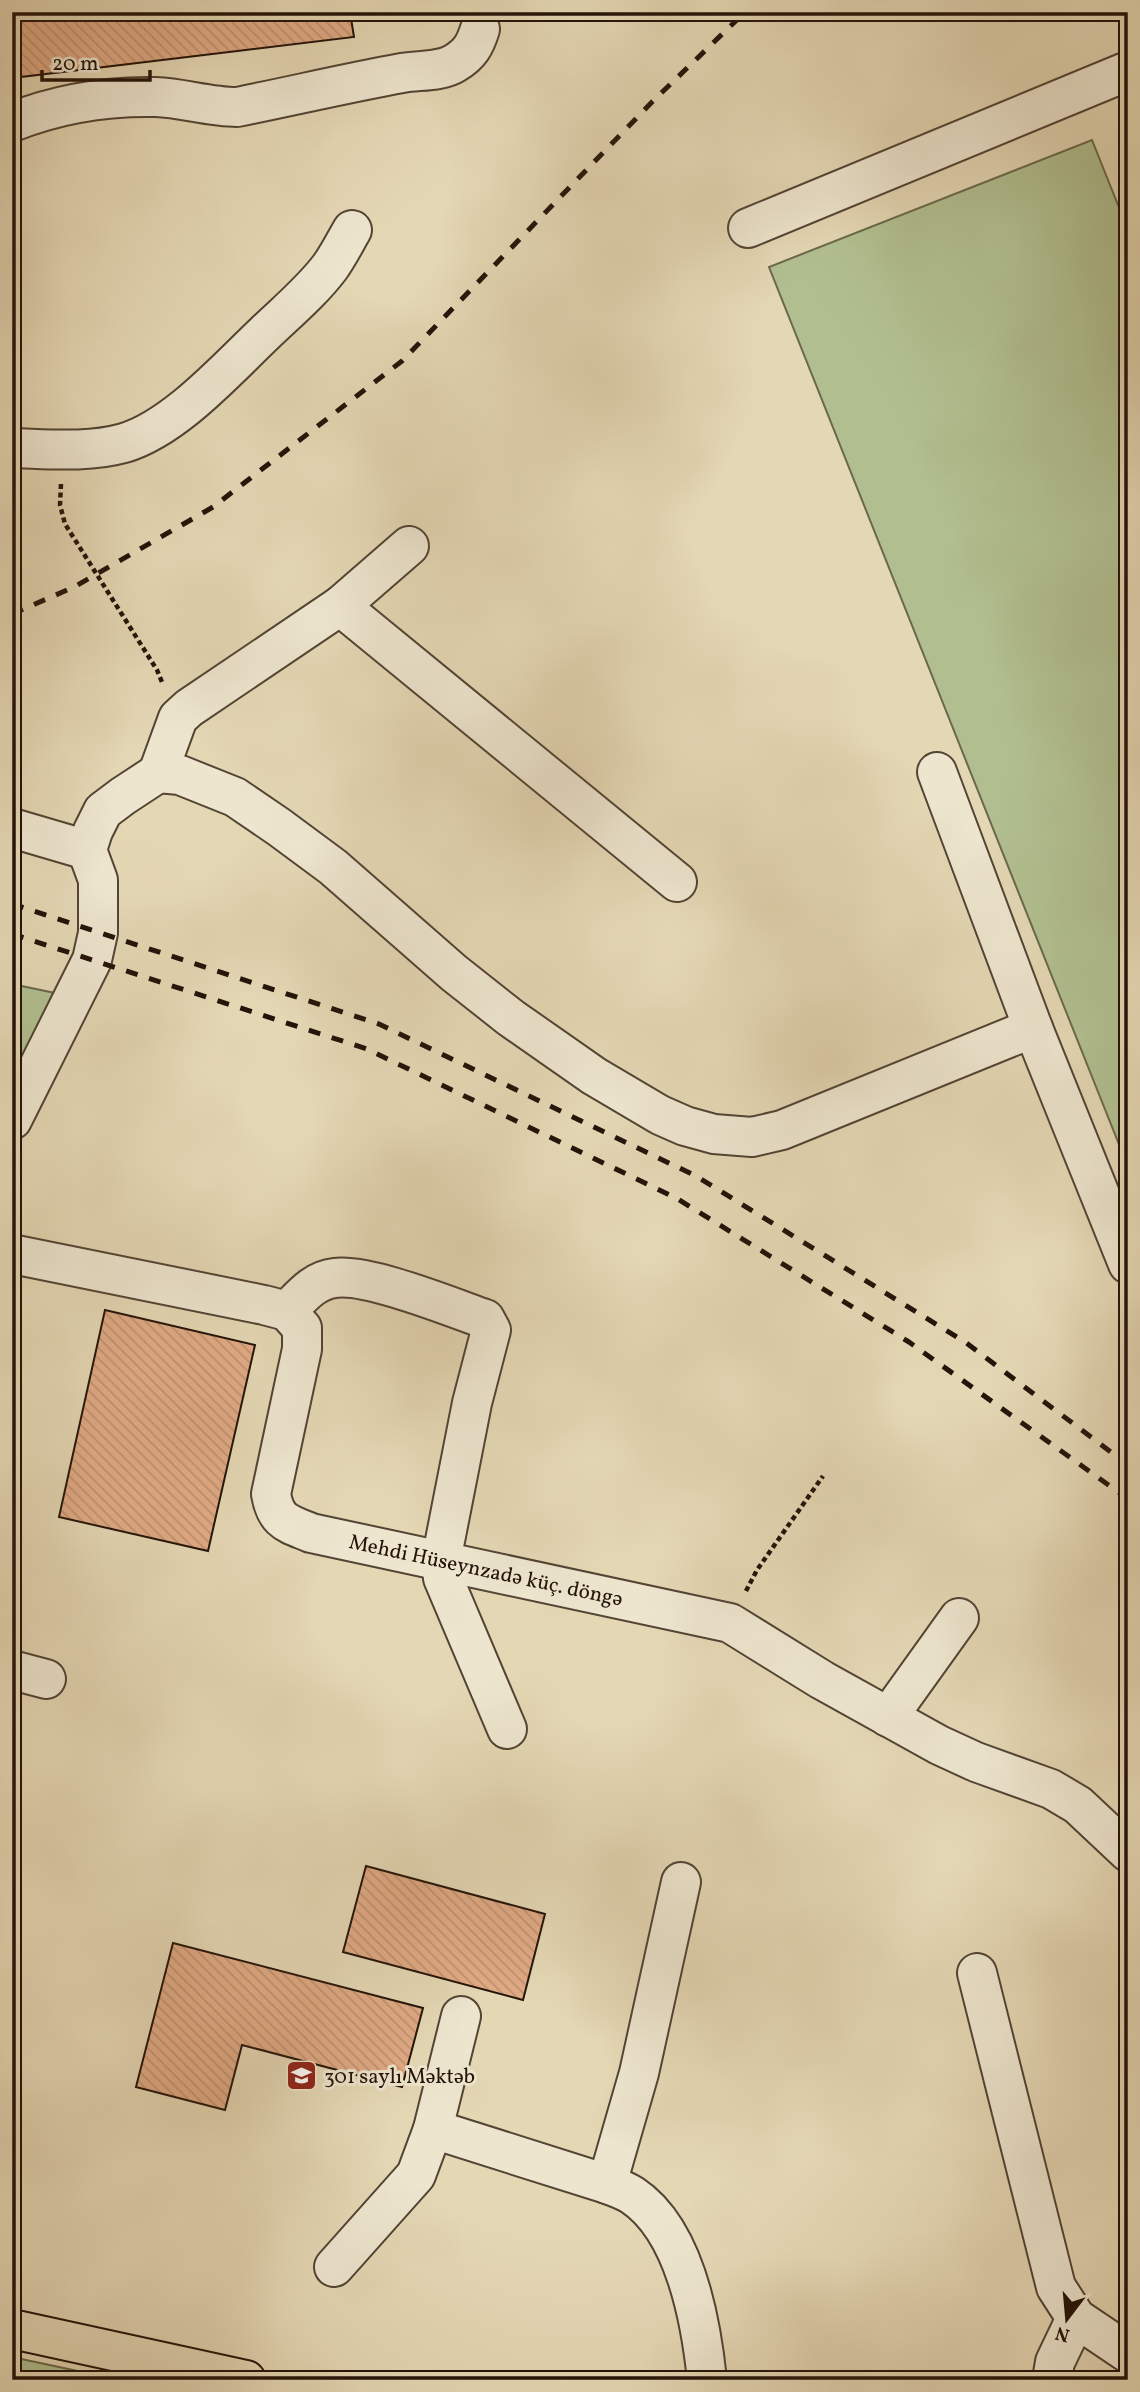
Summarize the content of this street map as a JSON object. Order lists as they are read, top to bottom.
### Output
{
  "streets": {
    "street": ["Mehdi Hüseynzadə küç. döngə"]
  },
  "places": {
    "school or university": ["301 saylı Məktəb"]
  },
  "scale_bar": "20 m",
  "north": "bottom"
}
